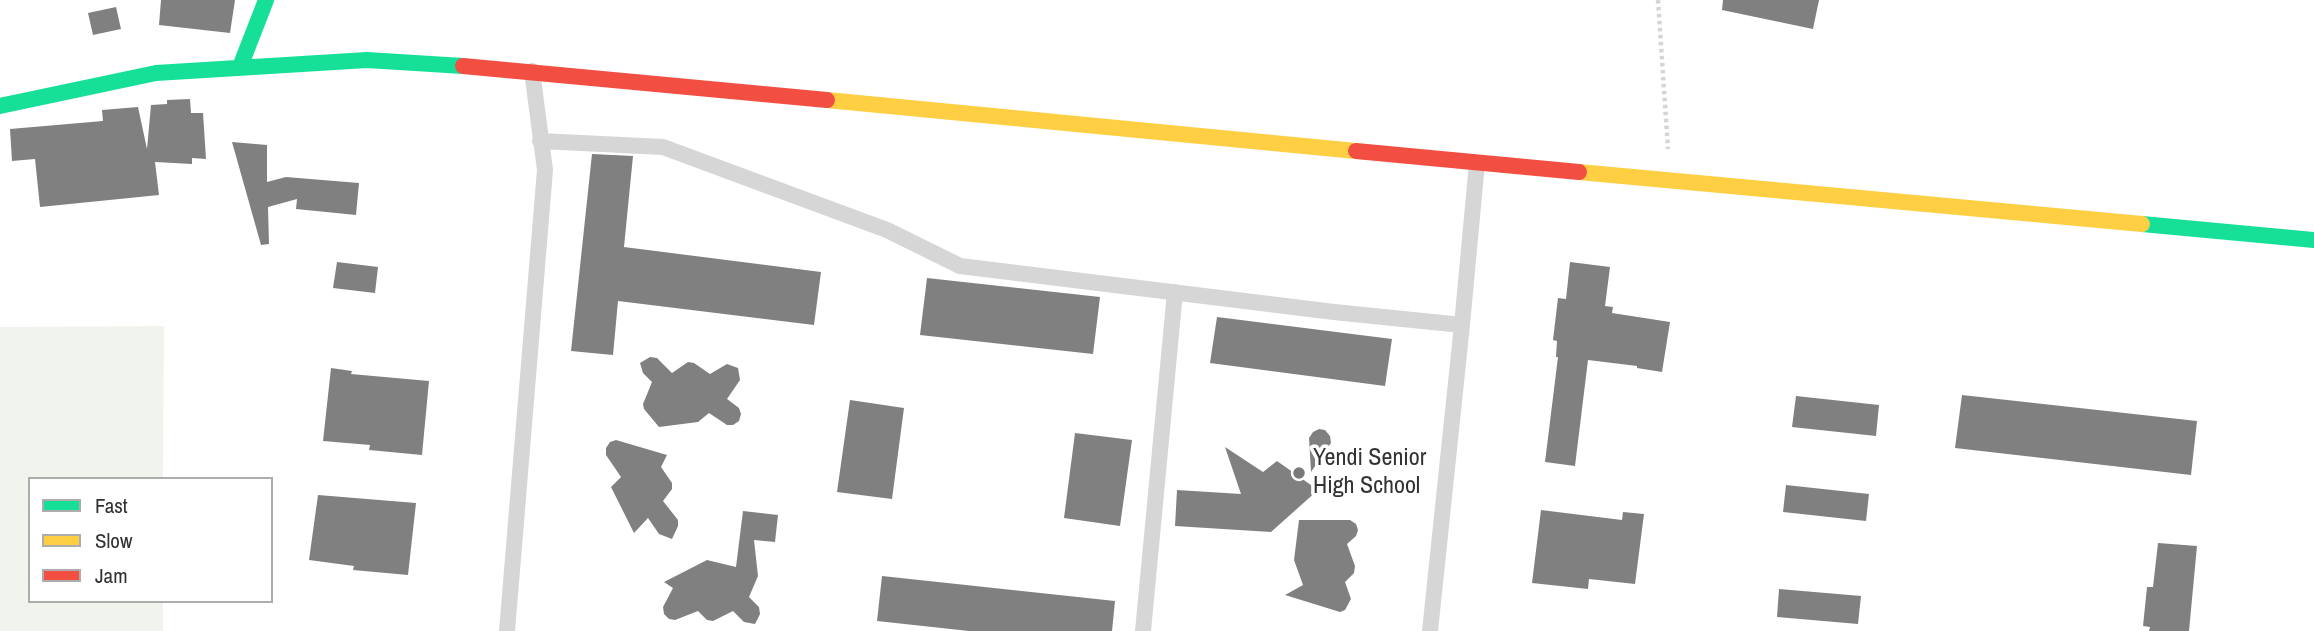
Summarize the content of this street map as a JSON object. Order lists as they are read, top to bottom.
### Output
{
  "places": ["Yendi Senior High School"],
  "legend": ["Fast", "Slow", "Jam"]
}
